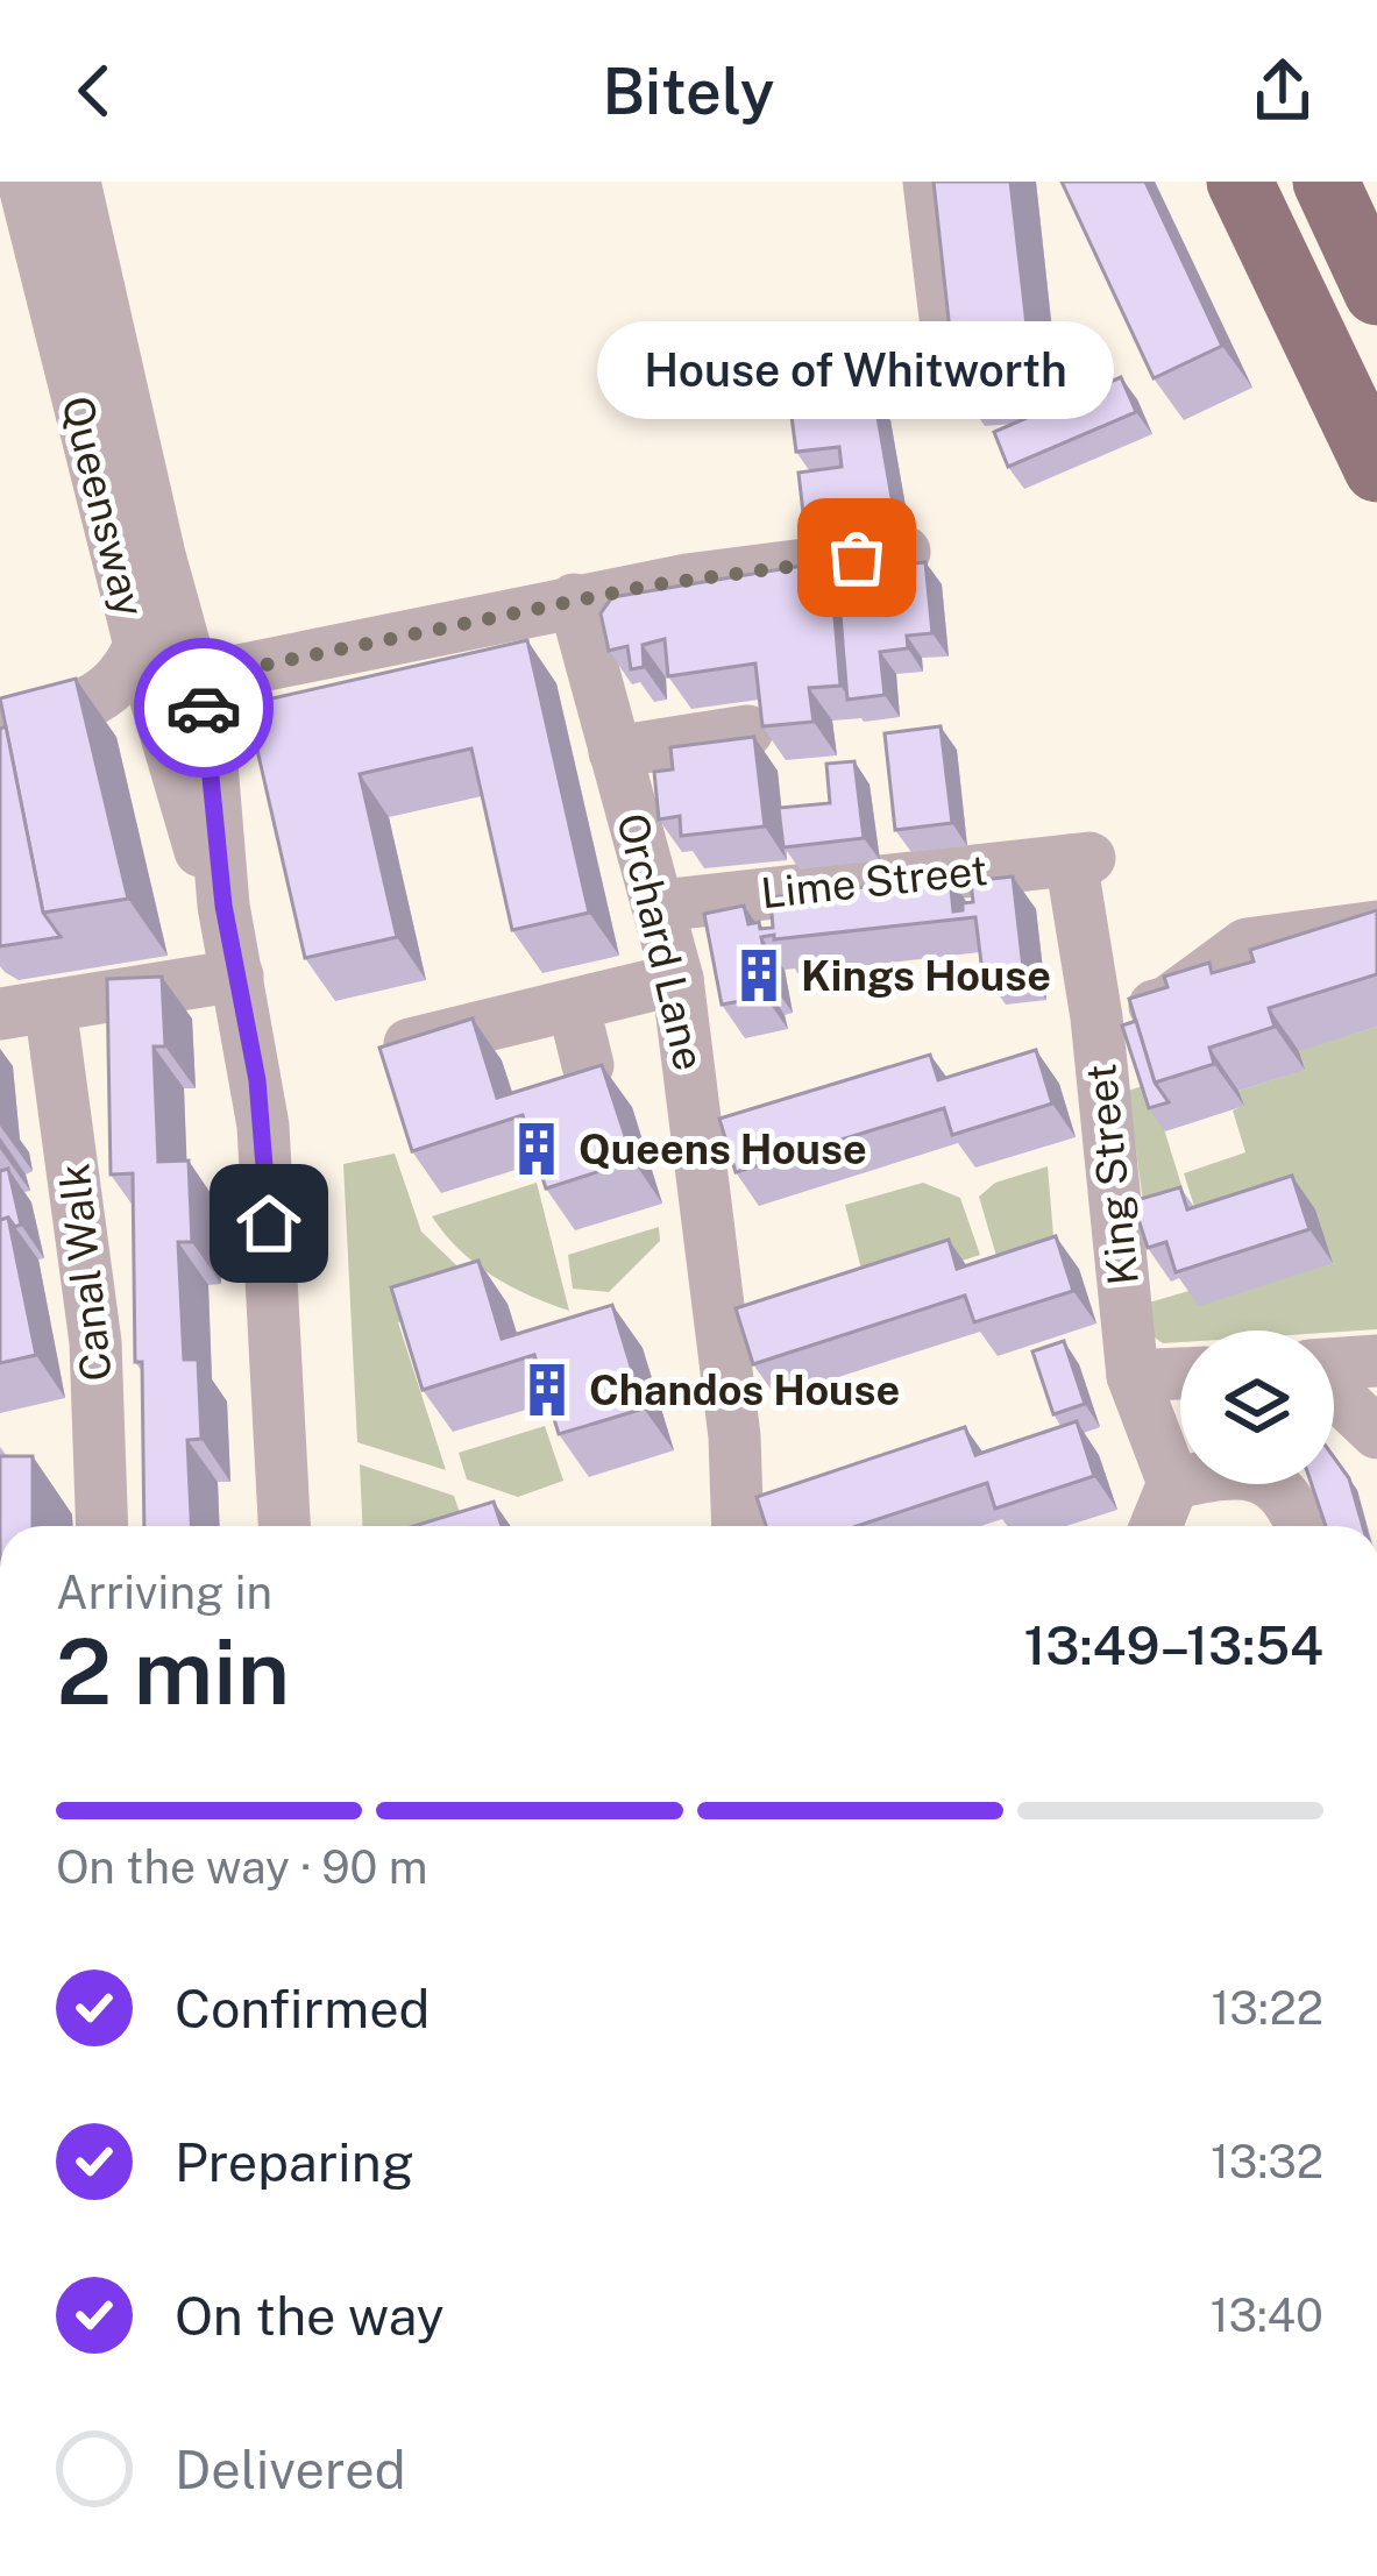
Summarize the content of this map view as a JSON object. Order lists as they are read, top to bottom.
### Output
{
  "streets": {
    "street": [
      "Queensway",
      "Lime Street",
      "Orchard Lane",
      "King Street",
      "Canal Walk"
    ]
  },
  "crossings": [
    ["Queensway", "Canal Walk"],
    ["Lime Street", "Orchard Lane"],
    ["Lime Street", "King Street"]
  ],
  "places": {
    "other": ["House of Whitworth"],
    "building": ["Kings House", "Queens House", "Chandos House"]
  },
  "page": {
    "header": "Bitely",
    "bubble": "House of Whitworth",
    "heading": ["2 min", "Arriving in", "13:49–13:54"],
    "bar": "On the way · 90 m",
    "list": [
      ["Confirmed", "13:22"],
      ["Preparing", "13:32"],
      ["On the way", "13:40"],
      "Delivered"
    ]
  }
}
